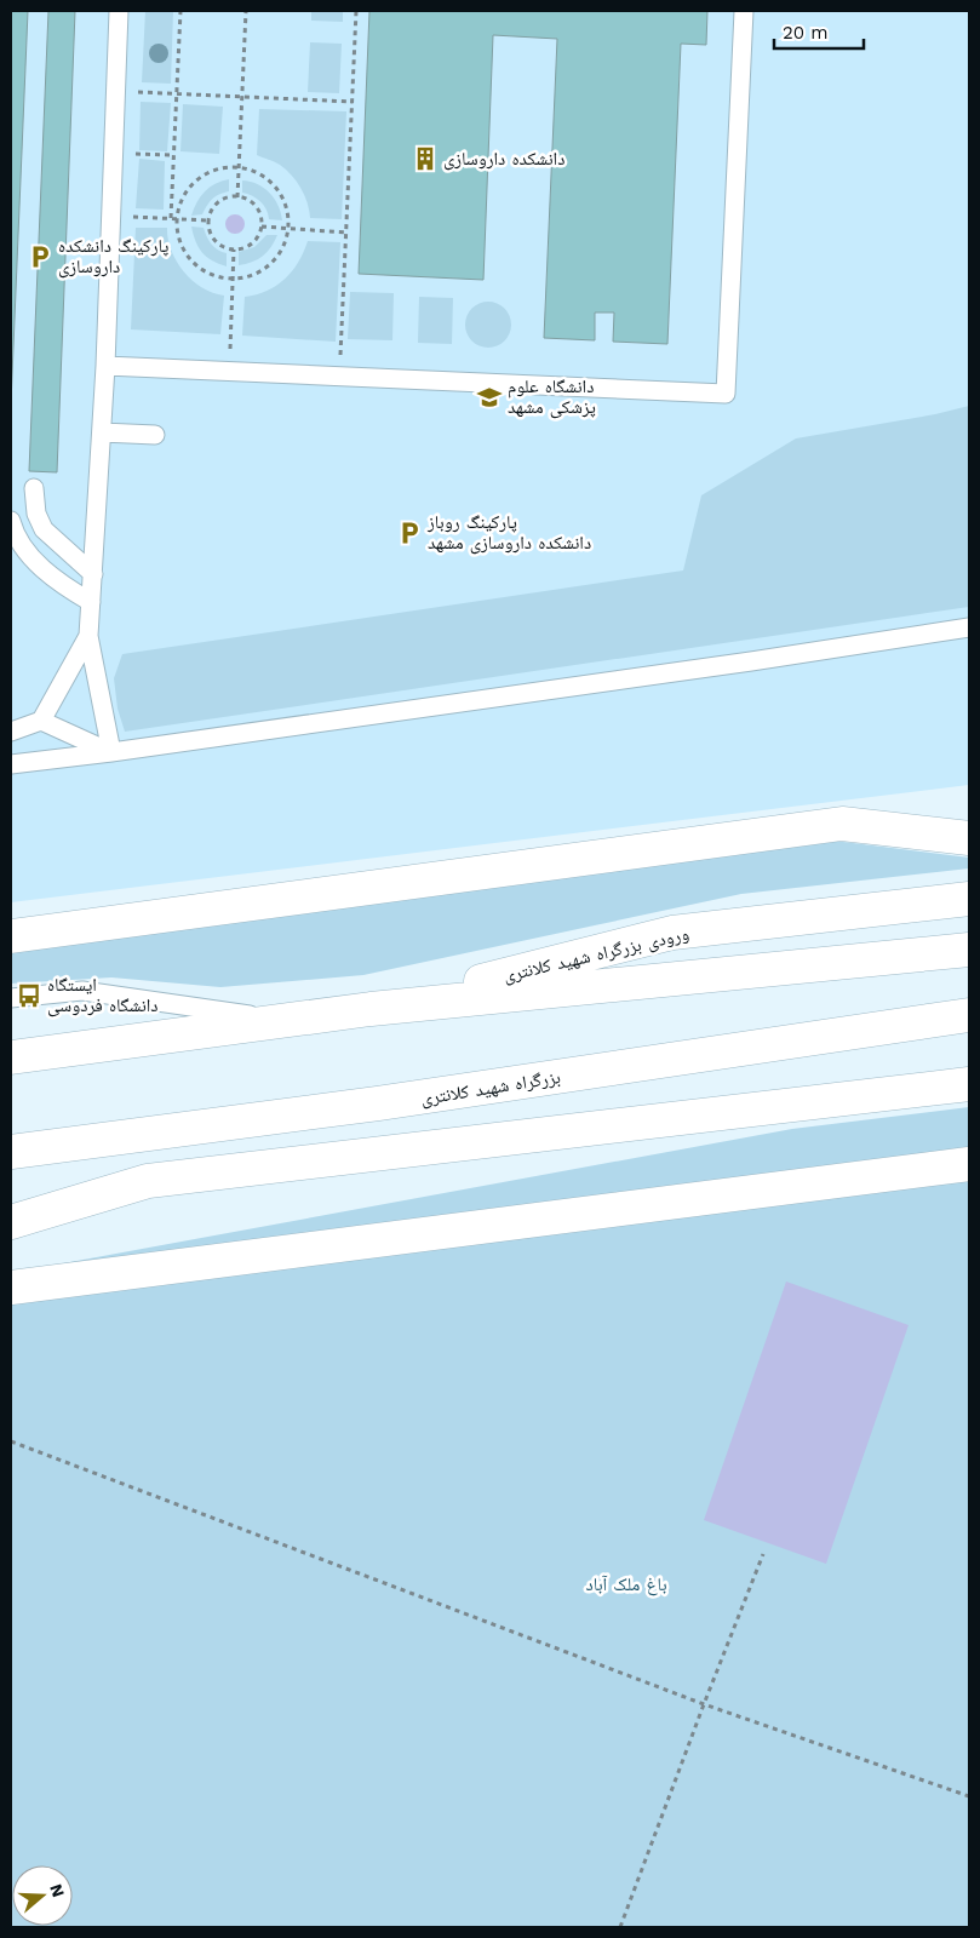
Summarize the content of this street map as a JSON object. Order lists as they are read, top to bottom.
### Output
{
  "streets": {
    "main road": ["ورودی بزرگراه شهید کلانتری", "بزرگراه شهید کلانتری"]
  },
  "parks": ["باغ ملک آباد"],
  "places": {
    "building": ["دانشکده داروسازی"],
    "parking": ["پارکینگ دانشکده داروسازی", "پارکینگ روباز دانشکده داروسازی مشهد"],
    "school or university": ["دانشگاه علوم پزشکی مشهد"],
    "bus stop": ["ایستگاه دانشگاه فردوسی"]
  },
  "scale_bar": "20 m",
  "north": "right"
}
